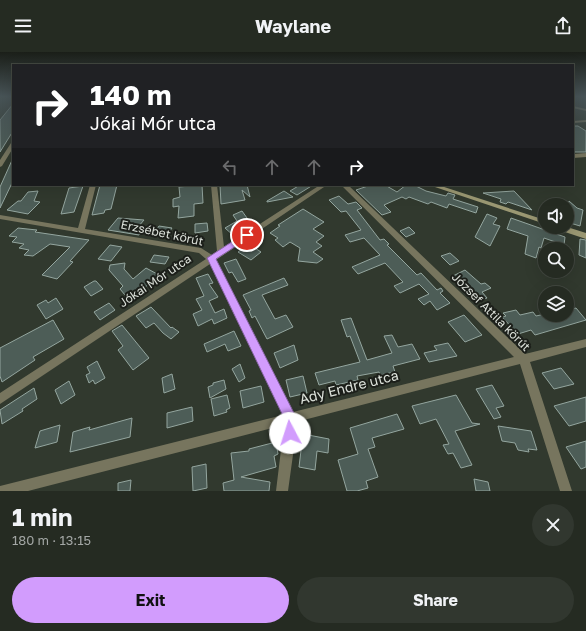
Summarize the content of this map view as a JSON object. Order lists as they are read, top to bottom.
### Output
{
  "streets": {
    "street": [
      "Erzsébet körút",
      "Jókai Mór utca",
      "József Attila körút",
      "Ady Endre utca"
    ]
  },
  "crossings": [
    ["Erzsébet körút", "Jókai Mór utca"],
    ["Erzsébet körút", "Ady Endre utca"],
    ["József Attila körút", "Ady Endre utca"]
  ],
  "page": {
    "header": "Waylane",
    "turn": ["140 m", "Jókai Mór utca"],
    "heading": ["1 min", "180 m · 13:15"],
    "buttons": ["Exit", "Share"]
  }
}
